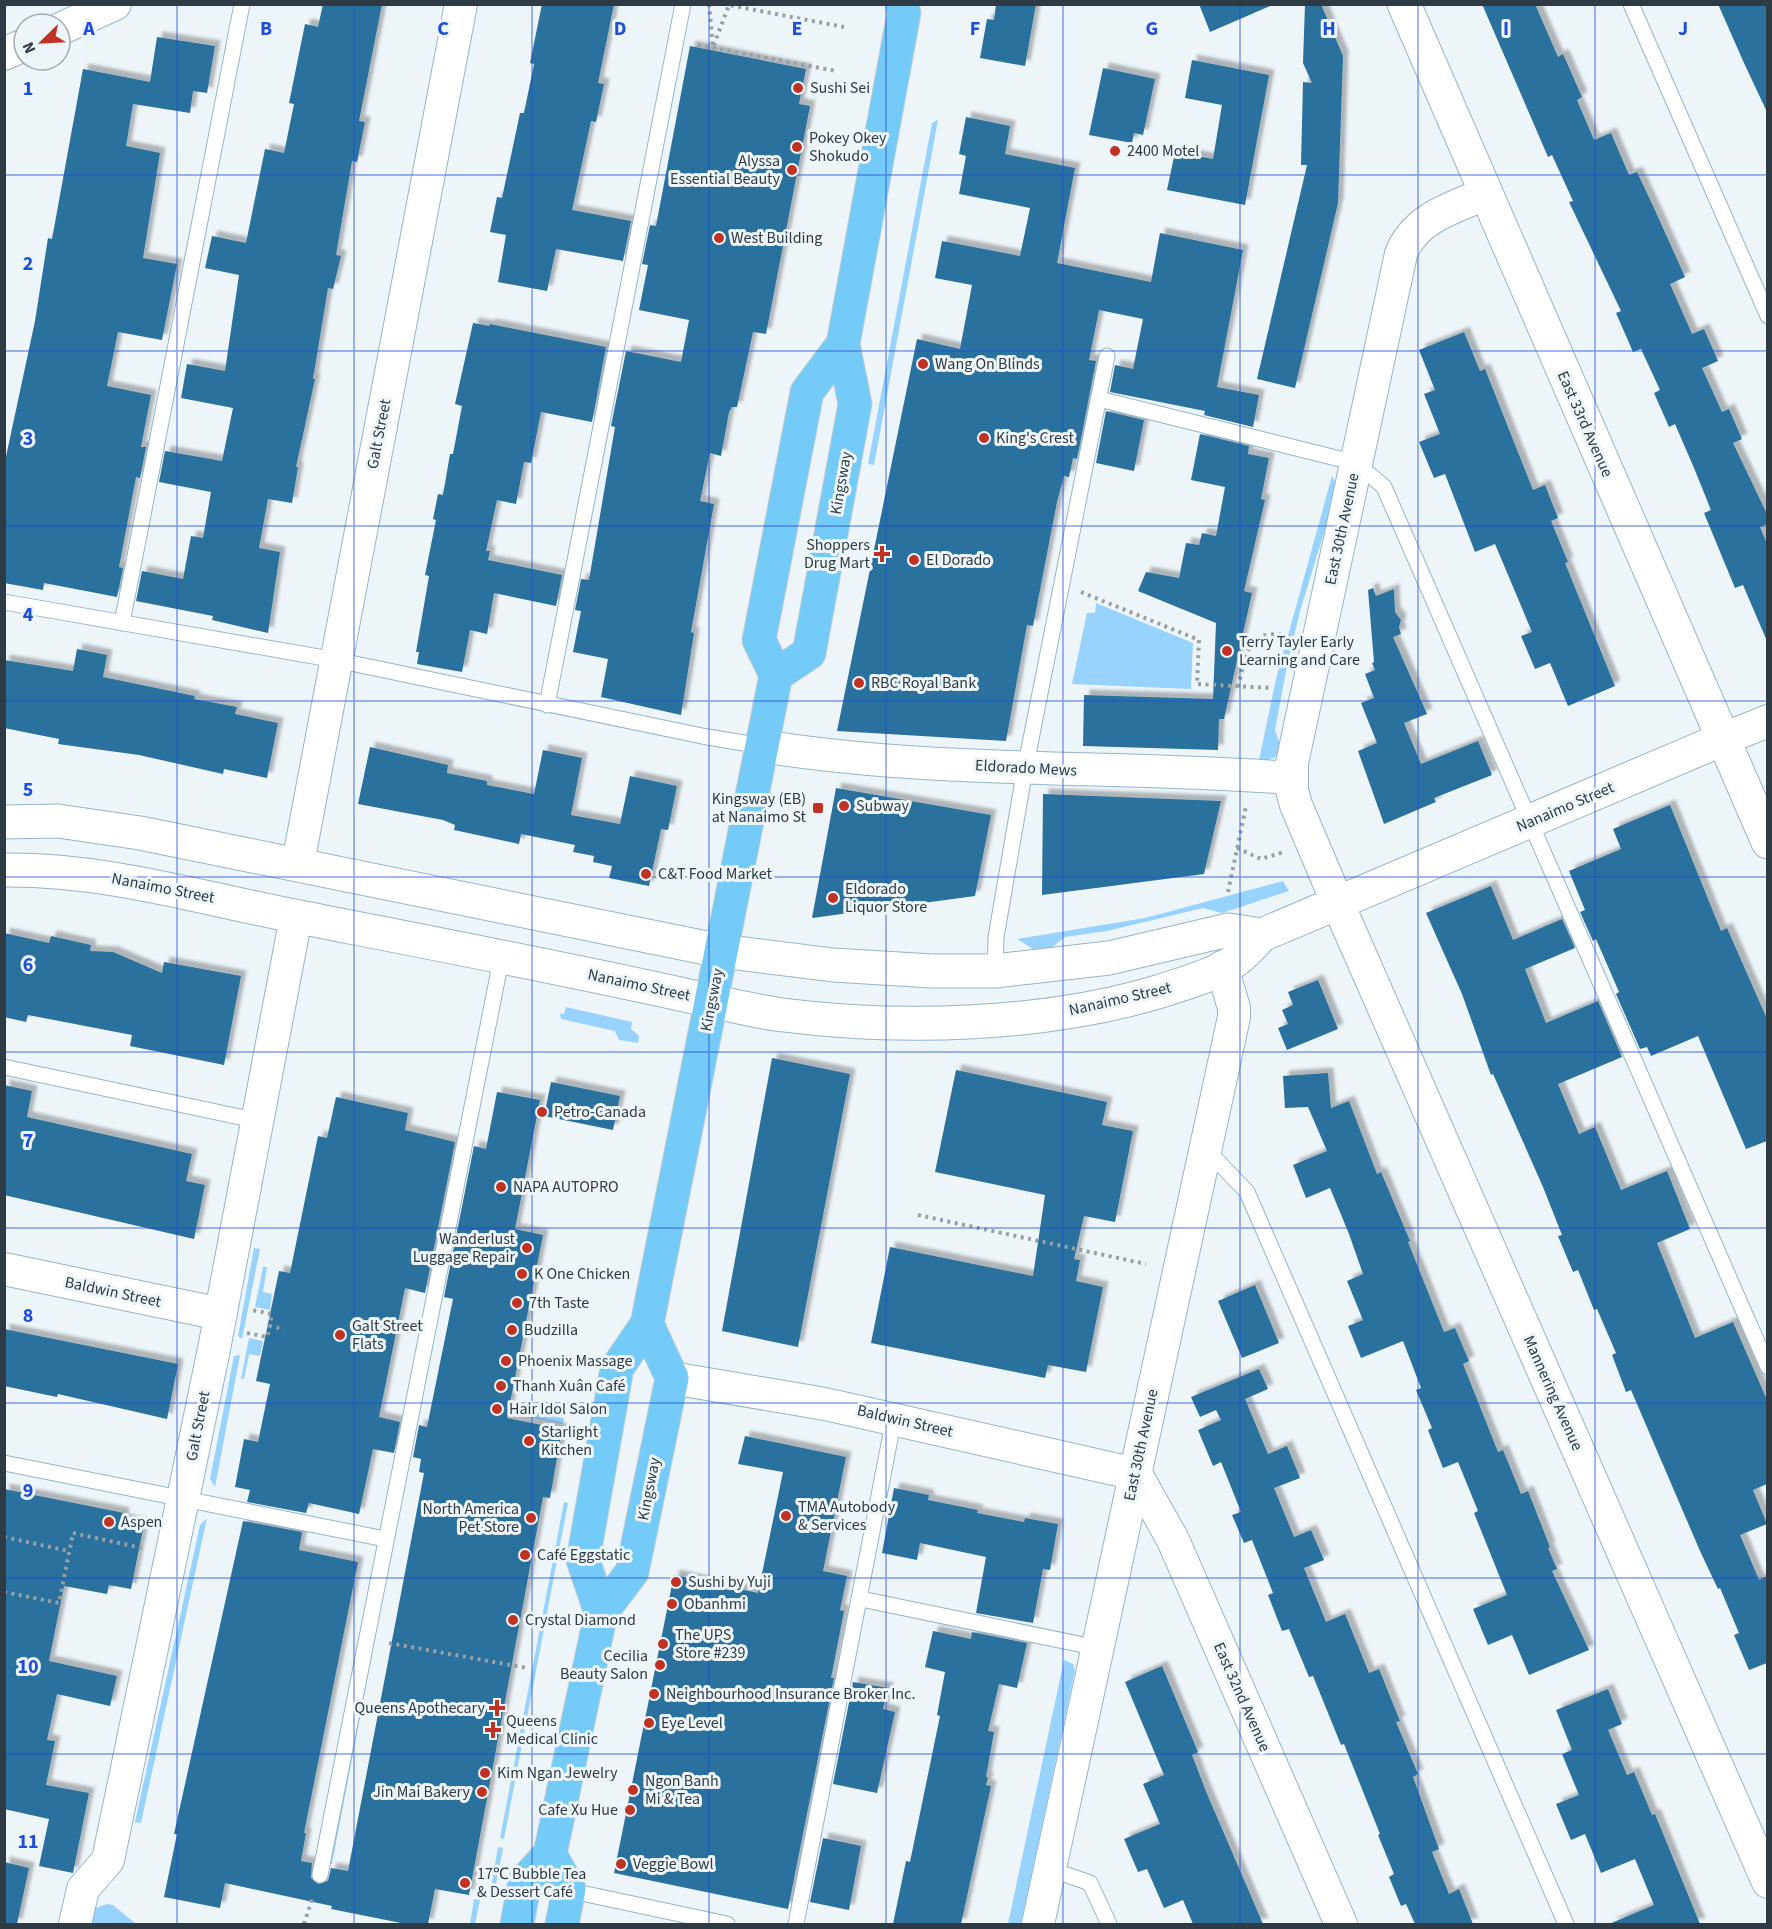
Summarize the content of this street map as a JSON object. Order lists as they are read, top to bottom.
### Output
{
  "streets": {
    "main road": ["Kingsway"],
    "street": [
      "East 33rd Avenue",
      "Galt Street",
      "East 30th Avenue",
      "Eldorado Mews",
      "Nanaimo Street",
      "Baldwin Street",
      "Mannering Avenue",
      "East 32nd Avenue"
    ]
  },
  "crossings": [
    ["East 33rd Avenue", "East 30th Avenue"],
    ["East 33rd Avenue", "Nanaimo Street"],
    ["Galt Street", "Nanaimo Street"],
    ["Galt Street", "Baldwin Street"],
    ["Kingsway", "Eldorado Mews"],
    ["Kingsway", "Nanaimo Street"],
    ["Kingsway", "Baldwin Street"],
    ["East 30th Avenue", "Eldorado Mews"],
    ["East 30th Avenue", "Nanaimo Street"],
    ["East 30th Avenue", "Baldwin Street"],
    ["East 30th Avenue", "Mannering Avenue"],
    ["East 30th Avenue", "East 32nd Avenue"],
    ["Nanaimo Street", "Mannering Avenue"],
    ["Baldwin Street", "East 32nd Avenue"]
  ],
  "places": {
    "other": [
      "Sushi Sei",
      "Pokey Okey Shokudo",
      "2400 Motel",
      "Alyssa Essential Beauty",
      "West Building",
      "Wang On Blinds",
      "King's Crest",
      "El Dorado",
      "Terry Tayler Early Learning and Care",
      "RBC Royal Bank",
      "Subway",
      "C&T Food Market",
      "Eldorado Liquor Store",
      "Petro-Canada",
      "NAPA AUTOPRO",
      "Wanderlust Luggage Repair",
      "K One Chicken",
      "7th Taste",
      "Budzilla",
      "Galt Street Flats",
      "Phoenix Massage",
      "Thanh Xuân Café",
      "Hair Idol Salon",
      "Starlight Kitchen",
      "TMA Autobody & Services",
      "North America Pet Store",
      "Aspen",
      "Café Eggstatic",
      "Sushi by Yuji",
      "Obanhmi",
      "Crystal Diamond",
      "The UPS Store #239",
      "Cecilia Beauty Salon",
      "Neighbourhood Insurance Broker Inc.",
      "Eye Level",
      "Kim Ngan Jewelry",
      "Ngon Banh Mi & Tea",
      "Jin Mai Bakery",
      "Cafe Xu Hue",
      "Veggie Bowl",
      "17℃ Bubble Tea & Dessert Café"
    ],
    "health": ["Shoppers Drug Mart", "Queens Apothecary", "Queens Medical Clinic"],
    "transit": ["Kingsway (EB) at Nanaimo St"]
  },
  "north": "bottom left",
  "grid": {
    "columns": [
      "A",
      "B",
      "C",
      "D",
      "E",
      "F",
      "G",
      "H",
      "I",
      "J"
    ],
    "rows": [
      "1",
      "2",
      "3",
      "4",
      "5",
      "6",
      "7",
      "8",
      "9",
      "10",
      "11"
    ]
  }
}
